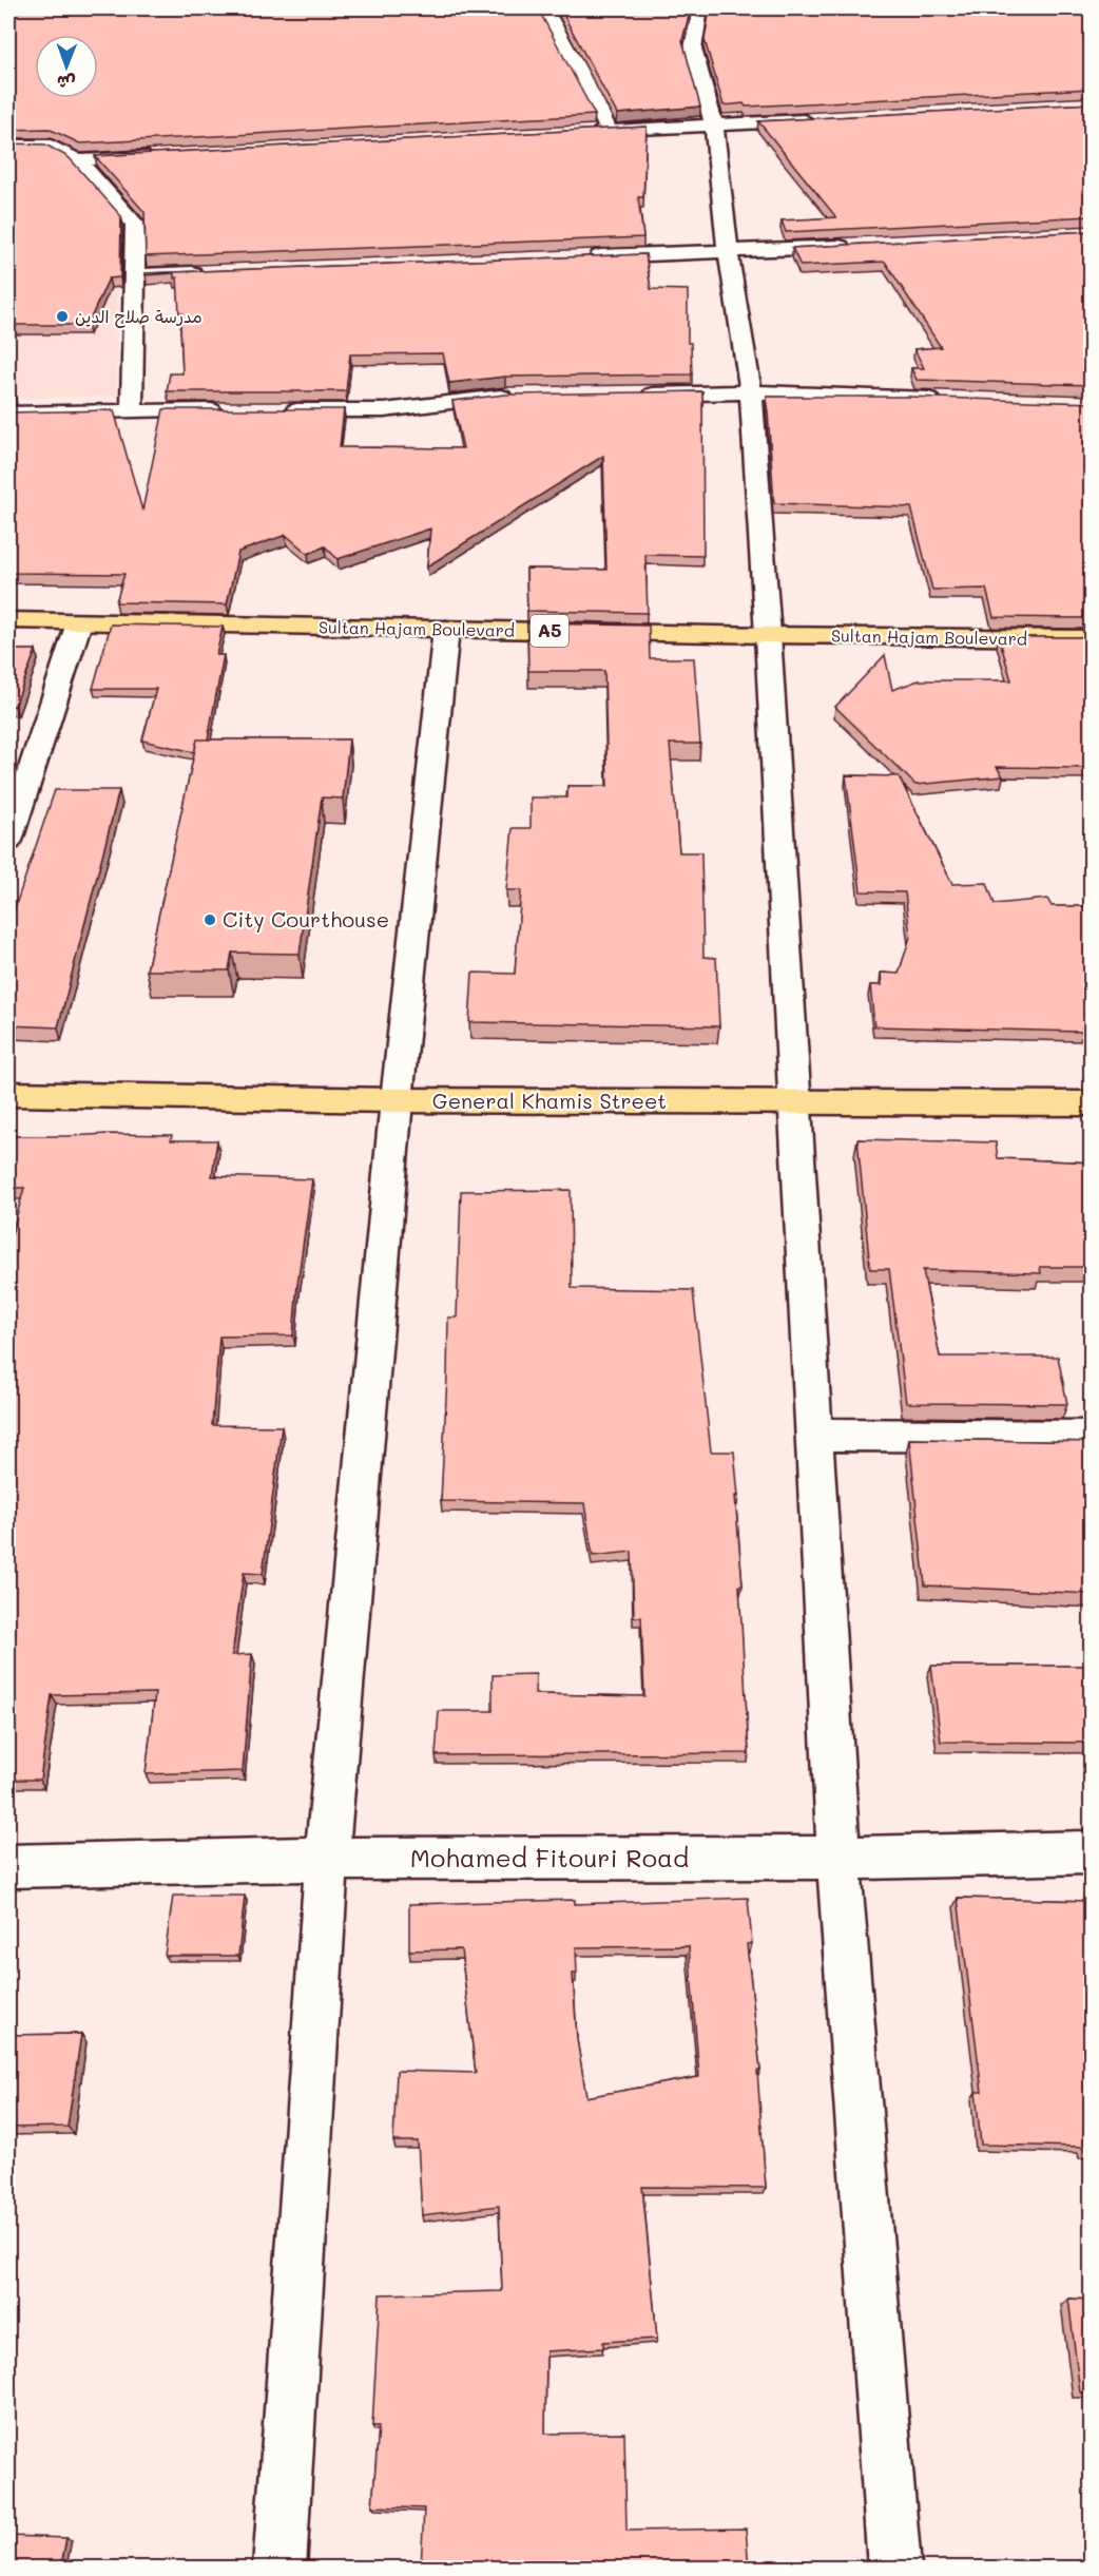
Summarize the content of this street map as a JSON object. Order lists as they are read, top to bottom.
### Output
{
  "streets": {
    "main road": ["Sultan Hajam Boulevard", "A5", "General Khamis Street"],
    "street": ["Mohamed Fitouri Road"]
  },
  "places": ["مدرسة صلاح الدين", "City Courthouse"],
  "north": "bottom"
}
